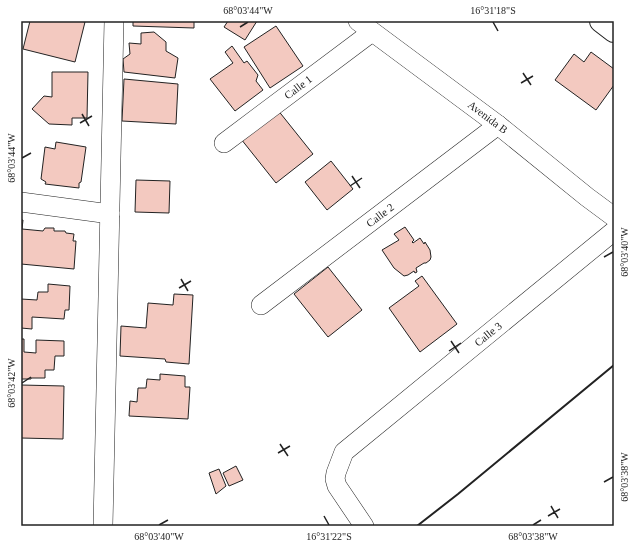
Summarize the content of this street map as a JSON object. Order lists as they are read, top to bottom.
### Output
{
  "streets": {
    "street": [
      "Calle 1",
      "Avenida B",
      "Calle 2",
      "Calle 3"
    ]
  },
  "crossings": [
    ["Calle 1", "Avenida B"],
    ["Avenida B", "Calle 2"]
  ],
  "coordinates": [
    "68°03'44\"W",
    "16°31'18\"S",
    "68°03'40\"W",
    "68°03'42\"W",
    "68°03'38\"W",
    "16°31'22\"S"
  ]
}
